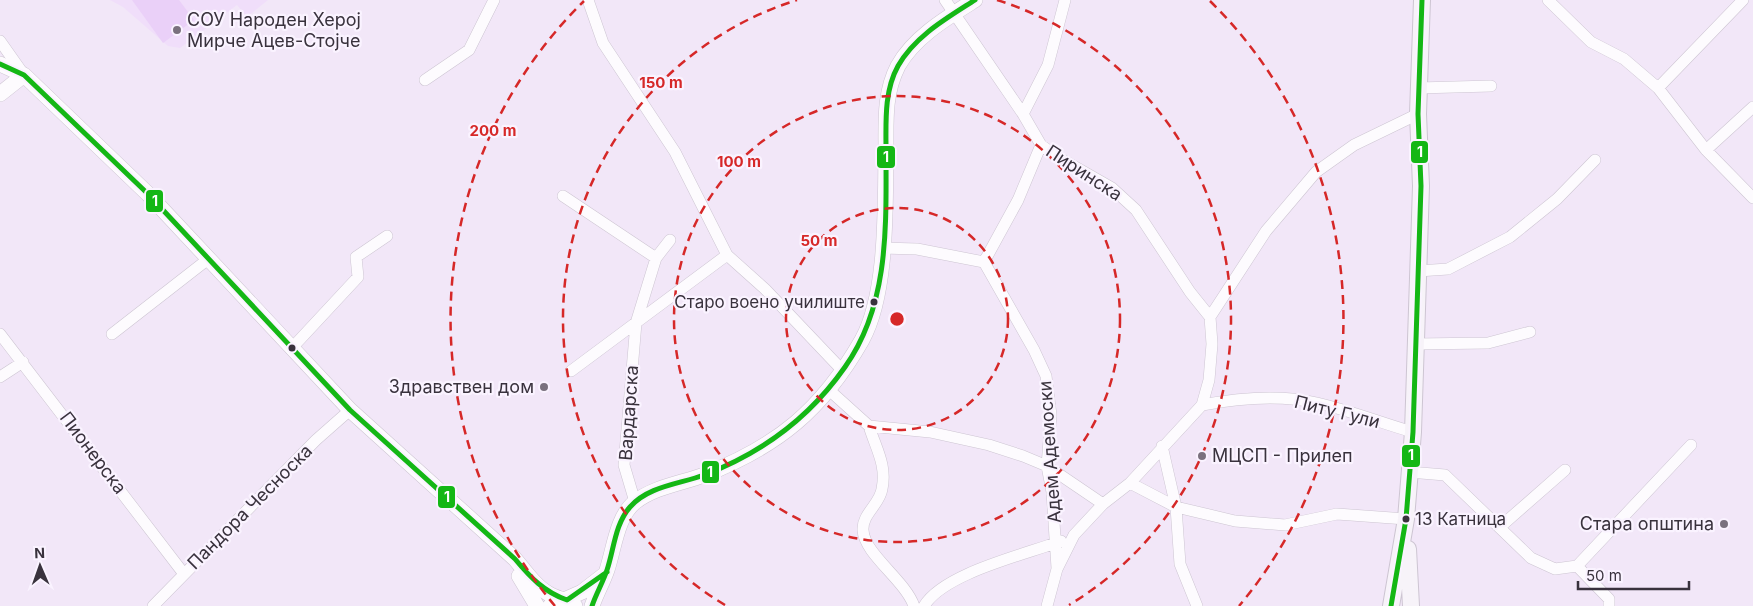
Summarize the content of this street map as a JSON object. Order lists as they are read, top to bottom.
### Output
{
  "streets": {
    "street": [
      "Пиринска",
      "Питу Гули",
      "Вардарска",
      "Адем Адемоски",
      "Пионерска",
      "Пандора Чесноска"
    ]
  },
  "crossings": [
    ["Пионерска", "Пандора Чесноска"]
  ],
  "places": [
    "СОУ Народен Херој Мирче Ацев-Стојче",
    "Старо воено училиште",
    "Здравствен дом",
    "МЦСП - Прилеп",
    "13 Катница",
    "Стара општина"
  ],
  "lines": ["transit line 1"],
  "scale_bar": "50 m",
  "north": "top",
  "rings": [
    "150 m",
    "200 m",
    "100 m",
    "50 m"
  ]
}
